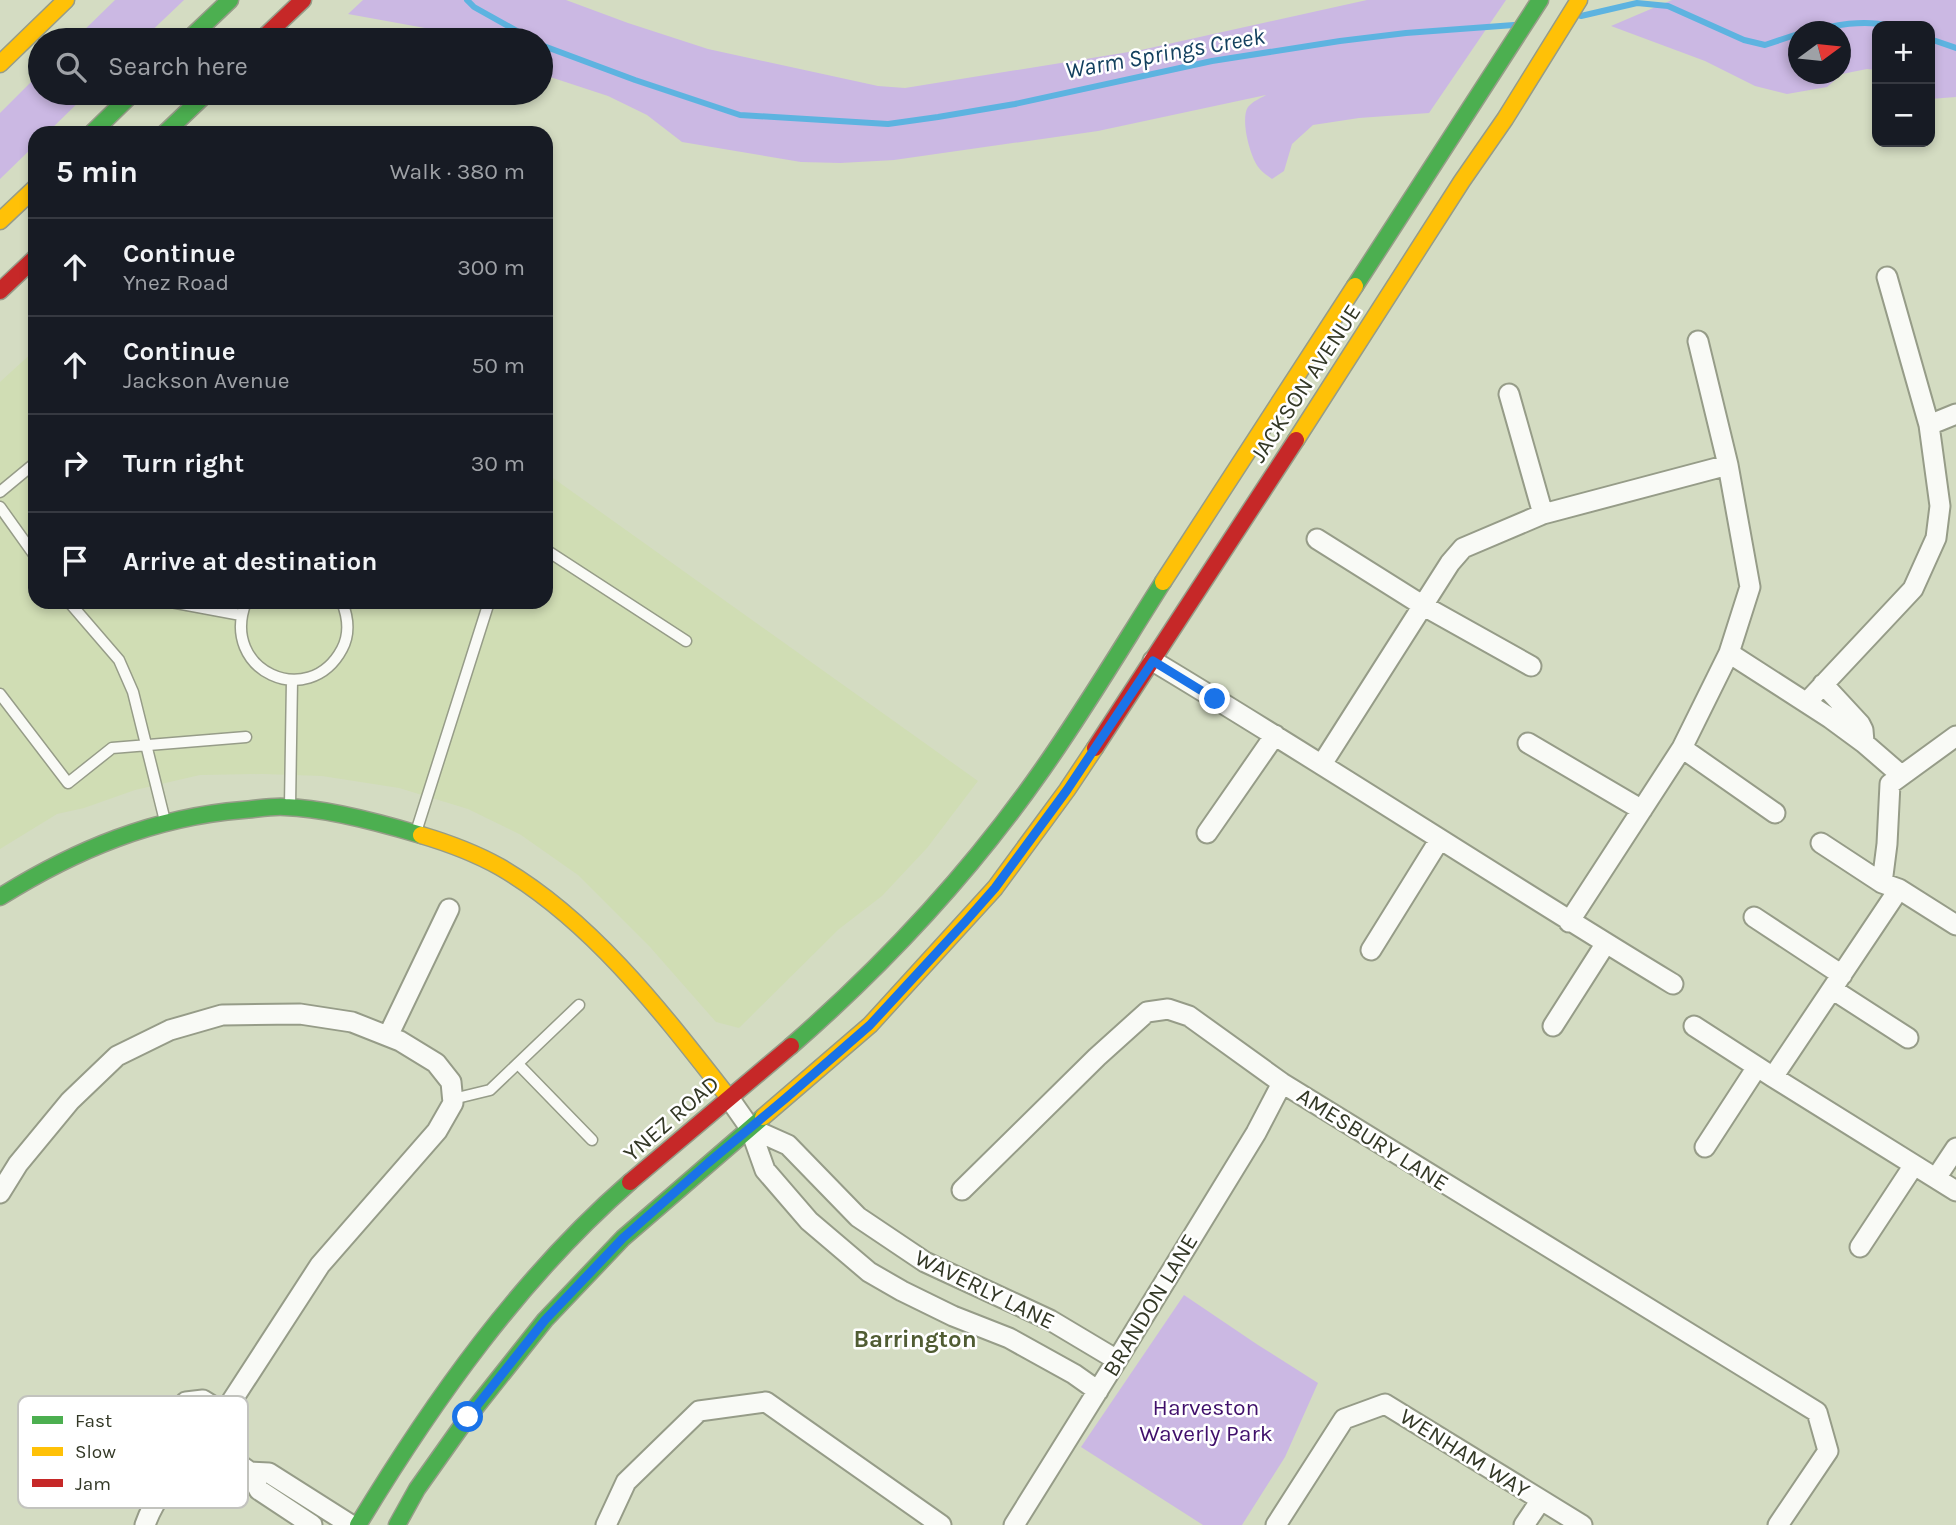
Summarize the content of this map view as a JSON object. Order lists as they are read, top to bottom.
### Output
{
  "streets": {
    "main road": ["JACKSON AVENUE", "YNEZ ROAD"],
    "street": [
      "AMESBURY LANE",
      "WAVERLY LANE",
      "BRANDON LANE",
      "WENHAM WAY"
    ]
  },
  "crossings": [
    ["JACKSON AVENUE", "YNEZ ROAD"],
    ["JACKSON AVENUE", "WAVERLY LANE"],
    ["AMESBURY LANE", "BRANDON LANE"],
    ["WAVERLY LANE", "BRANDON LANE"]
  ],
  "districts": ["Barrington"],
  "water": ["Warm Springs Creek"],
  "parks": ["Harveston Waverly Park"],
  "legend": ["Fast", "Slow", "Jam"],
  "north": "right",
  "page": {
    "map_buttons": ["+", "−"],
    "search": "Search here",
    "heading": ["5 min", "Walk · 380 m"],
    "list": [
      ["Continue", "Ynez Road", "300 m"],
      ["Continue", "Jackson Avenue", "50 m"],
      ["Turn right", "30 m"],
      "Arrive at destination"
    ]
  }
}
